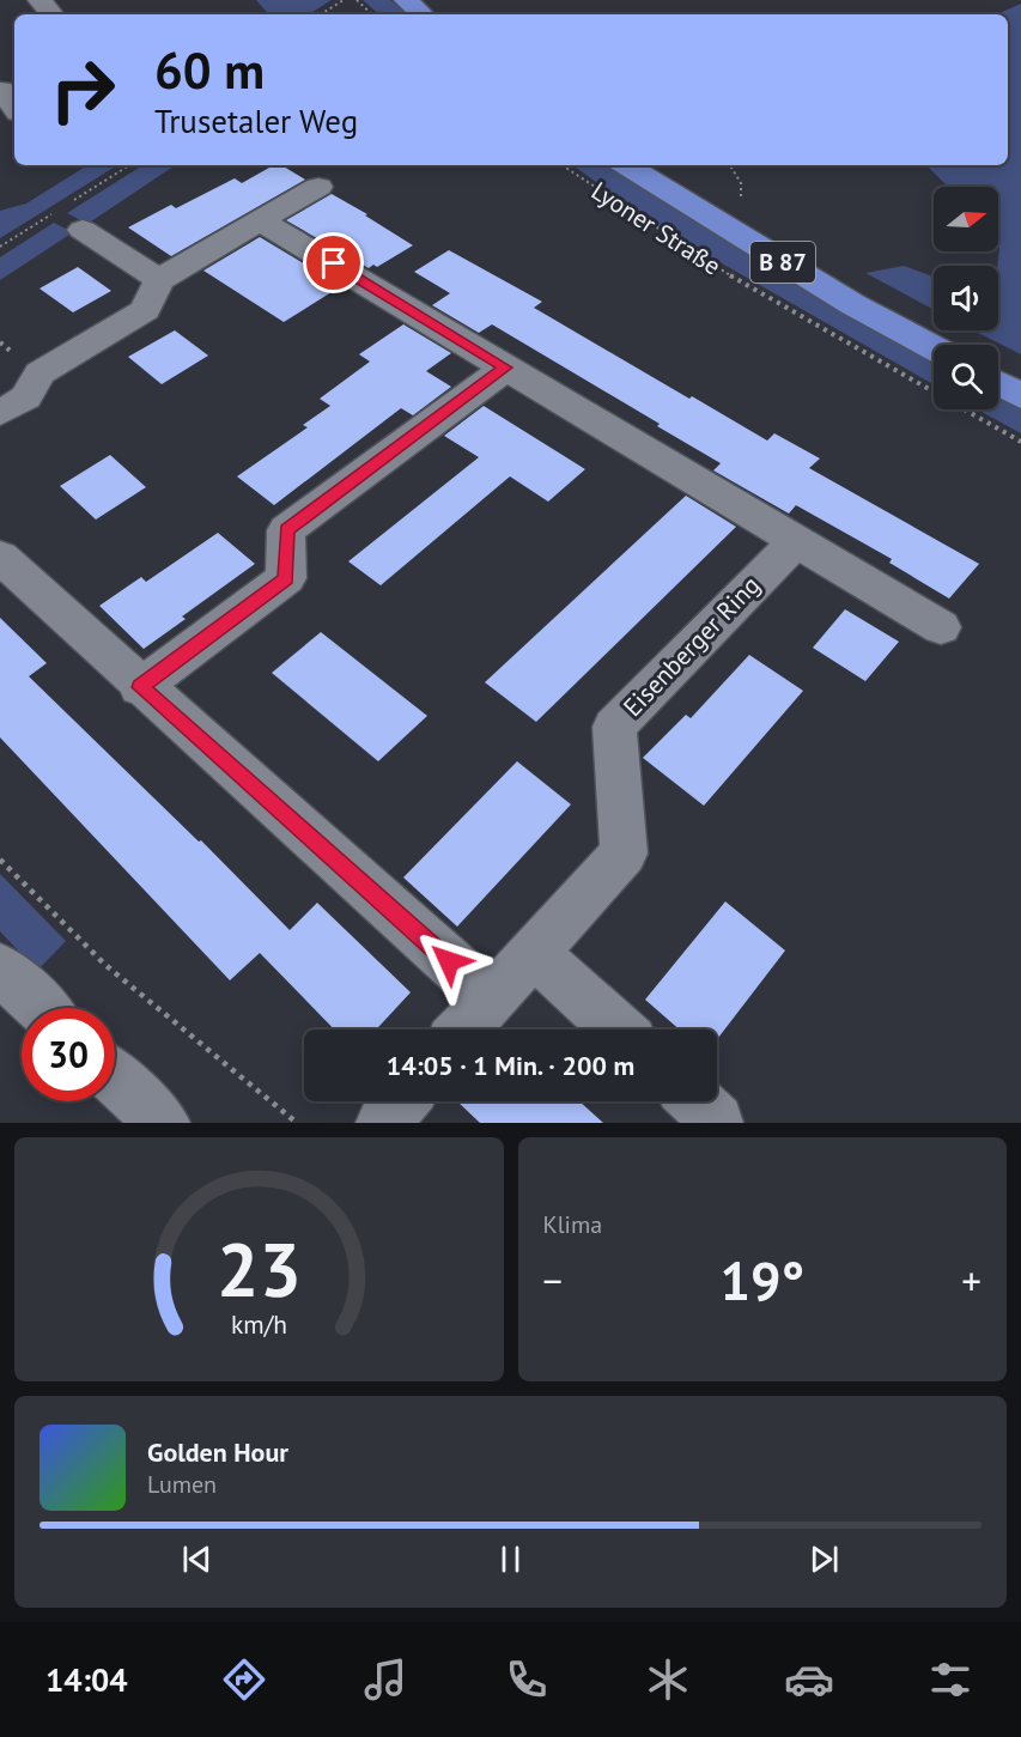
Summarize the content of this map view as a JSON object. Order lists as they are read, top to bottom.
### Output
{
  "streets": {
    "main road": ["Lyoner Straße", "B 87"],
    "street": ["Eisenberger Ring"]
  },
  "north": "right",
  "page": {
    "turn": ["60 m", "Trusetaler Weg"],
    "limit": "30",
    "trip": "14:05 · 1 Min. · 200 m",
    "tile": "Klima",
    "heat": ["−", "19°", "+"],
    "song": ["Golden Hour", "Lumen"],
    "tabs": "14:04",
    "gauge": ["23", "km/h"]
  }
}
